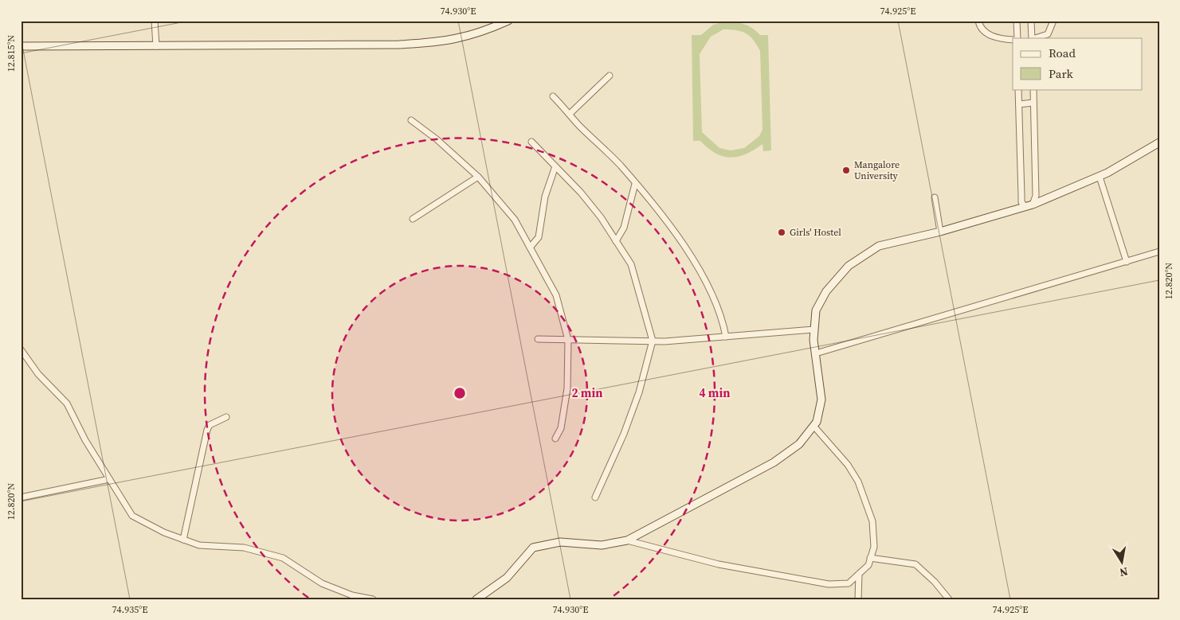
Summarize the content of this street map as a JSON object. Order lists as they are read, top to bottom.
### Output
{
  "places": ["Mangalore University", "Girls' Hostel"],
  "legend": ["Road", "Park"],
  "north": "bottom",
  "coordinates": [
    "74.930°E",
    "74.925°E",
    "12.815°N",
    "12.820°N",
    "74.935°E"
  ],
  "rings": ["2 min", "4 min"]
}
